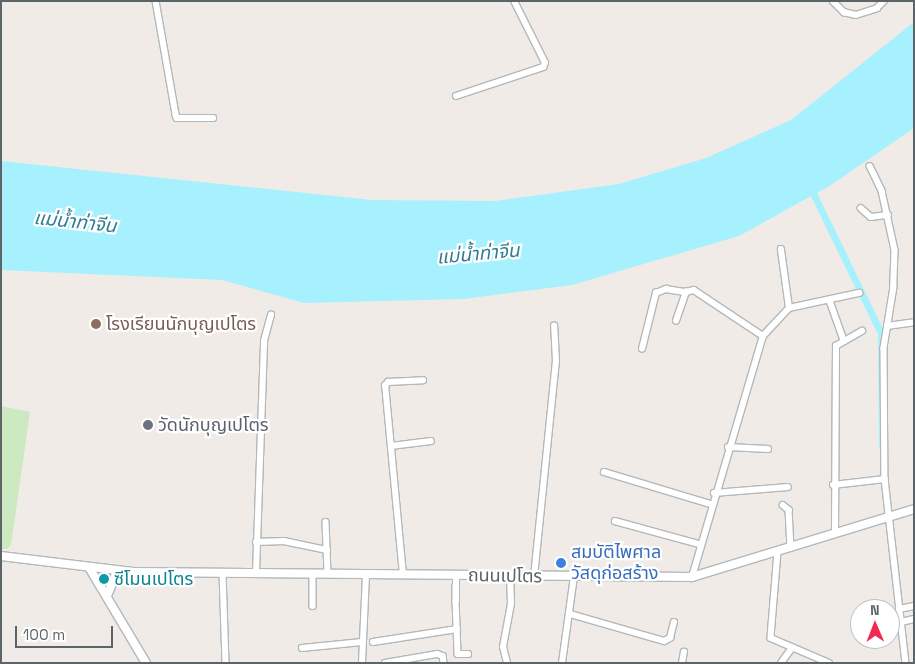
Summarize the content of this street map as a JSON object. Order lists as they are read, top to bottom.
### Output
{
  "streets": {
    "street": ["ถนนเปโตร"]
  },
  "water": ["แม่น้ำท่าจีน"],
  "places": [
    "โรงเรียนนักบุญเปโตร",
    "วัดนักบุญเปโตร",
    "สมบัติไพศาล วัสดุก่อสร้าง",
    "ซีโมนเปโตร"
  ],
  "scale_bar": "100 m",
  "north": "top"
}
